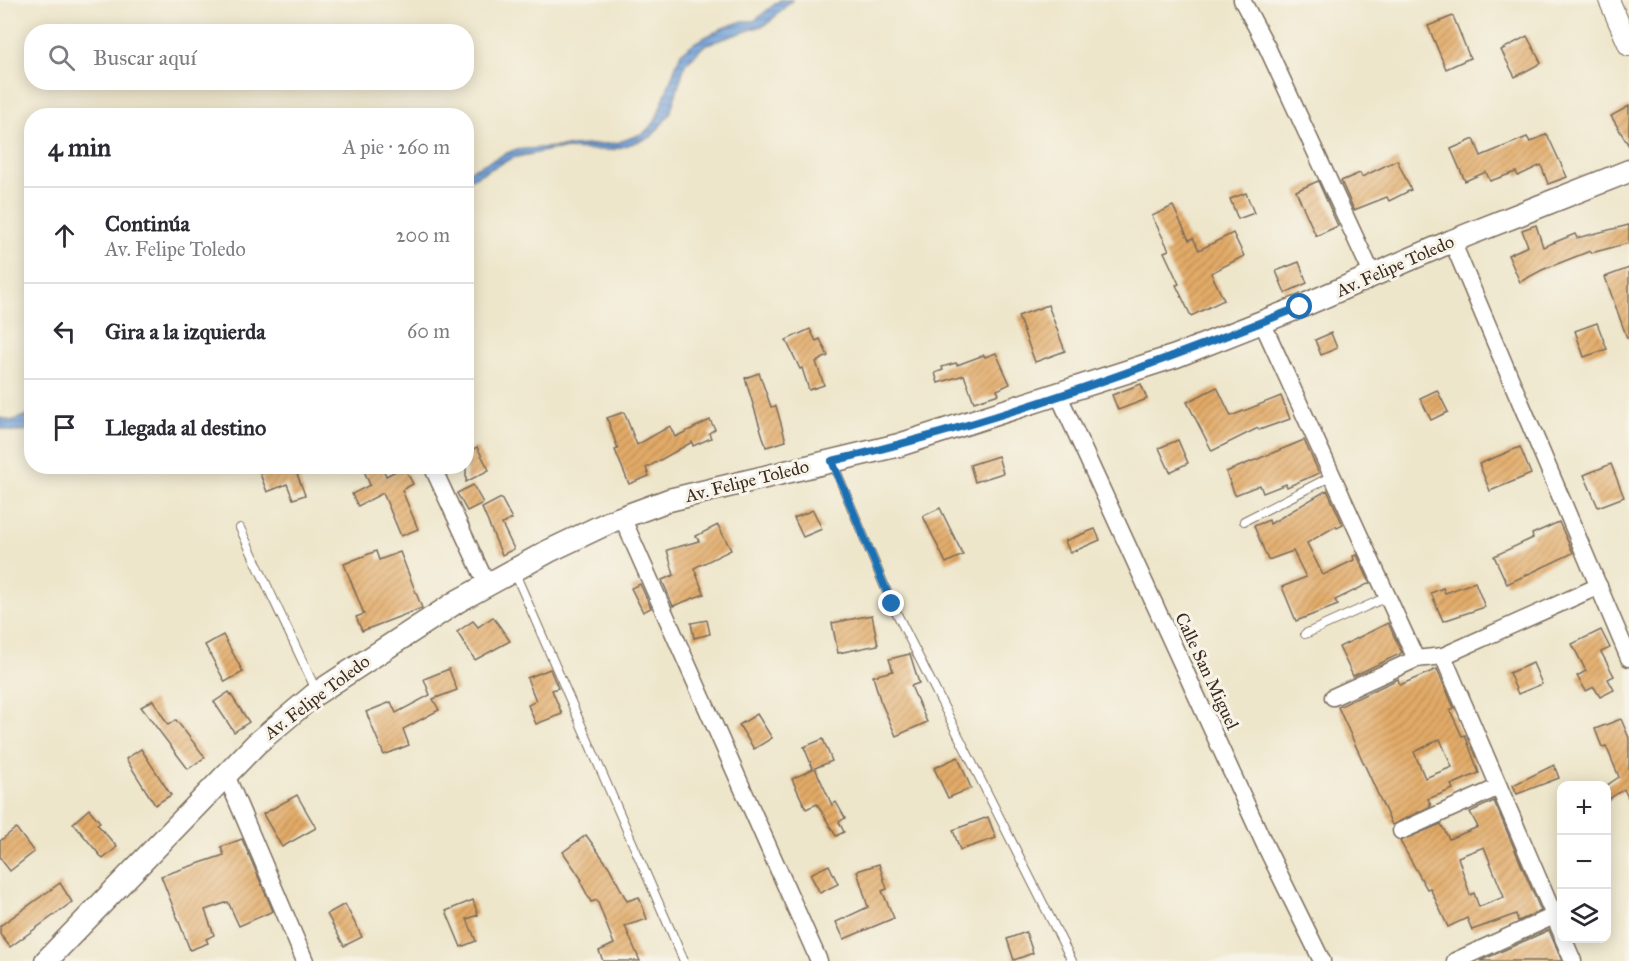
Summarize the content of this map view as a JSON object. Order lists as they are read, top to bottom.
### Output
{
  "streets": {
    "main road": ["Av. Felipe Toledo"],
    "street": ["Calle San Miguel"]
  },
  "crossings": [
    ["Av. Felipe Toledo", "Calle San Miguel"]
  ],
  "page": {
    "search": "Buscar aquí",
    "heading": ["4 min", "A pie · 260 m"],
    "list": [
      ["Continúa", "Av. Felipe Toledo", "200 m"],
      ["Gira a la izquierda", "60 m"],
      "Llegada al destino"
    ],
    "map_buttons": ["+", "−"]
  }
}
